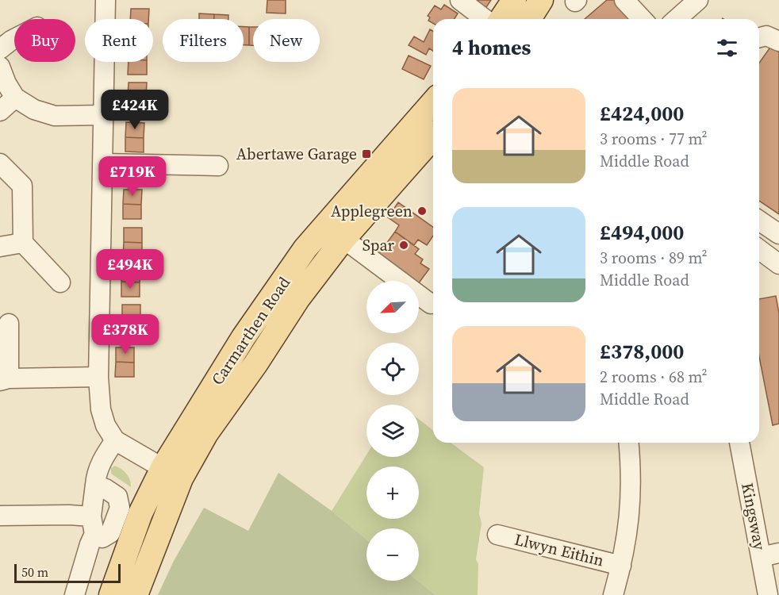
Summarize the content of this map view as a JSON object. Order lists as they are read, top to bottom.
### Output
{
  "streets": {
    "main road": ["Carmarthen Road"],
    "street": ["Kingsway", "Llwyn Eithin"]
  },
  "places": {
    "transit": ["Abertawe Garage"],
    "other": ["Applegreen", "Spar"]
  },
  "scale_bar": "50 m",
  "north": "bottom left",
  "page": {
    "chip": [
      "Buy",
      "Rent",
      "Filters",
      "New"
    ],
    "heading": "4 homes",
    "list": [
      {
        "name": "£424,000",
        "note": "3 rooms · 77 m² · Middle Road"
      },
      {
        "name": "£494,000",
        "note": "3 rooms · 89 m² · Middle Road"
      },
      {
        "name": "£378,000",
        "note": "2 rooms · 68 m² · Middle Road"
      }
    ],
    "price": [
      "£424K",
      "£719K",
      "£494K",
      "£378K"
    ],
    "map_buttons": ["+", "−"],
    "scale": "50 m"
  }
}
